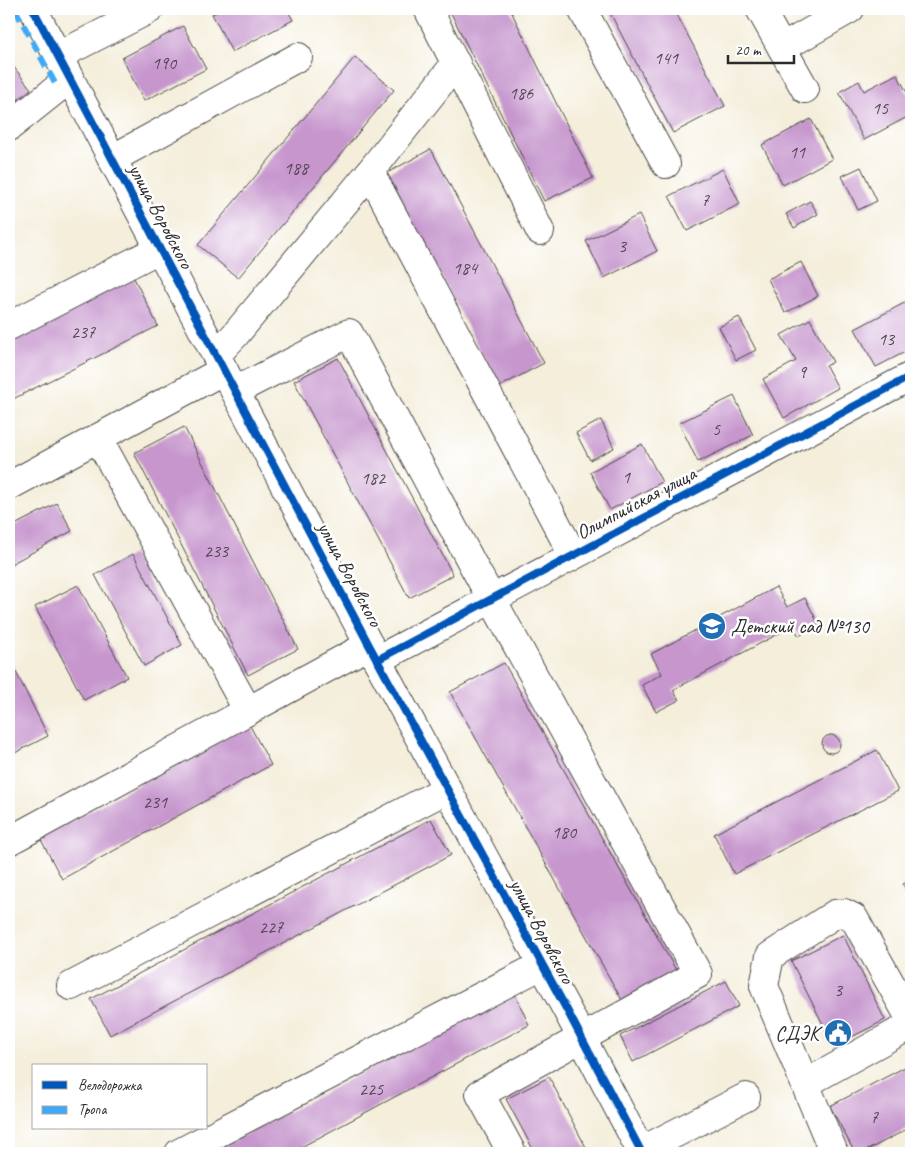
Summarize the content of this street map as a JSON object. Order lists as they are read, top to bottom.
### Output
{
  "streets": {
    "street": ["улица Воровского", "Олимпийская улица"]
  },
  "crossings": [
    ["улица Воровского", "Олимпийская улица"]
  ],
  "places": {
    "school or university": ["Детский сад №130"],
    "public building": ["СДЭК"]
  },
  "house_numbers": [
    "141",
    "190",
    "186",
    "15",
    "11",
    "188",
    "7",
    "3",
    "184",
    "237",
    "13",
    "9",
    "5",
    "1",
    "182",
    "233",
    "231",
    "180",
    "227",
    "3",
    "225",
    "7"
  ],
  "legend": ["Велодорожка", "Тропа"],
  "scale_bar": "20 m"
}
